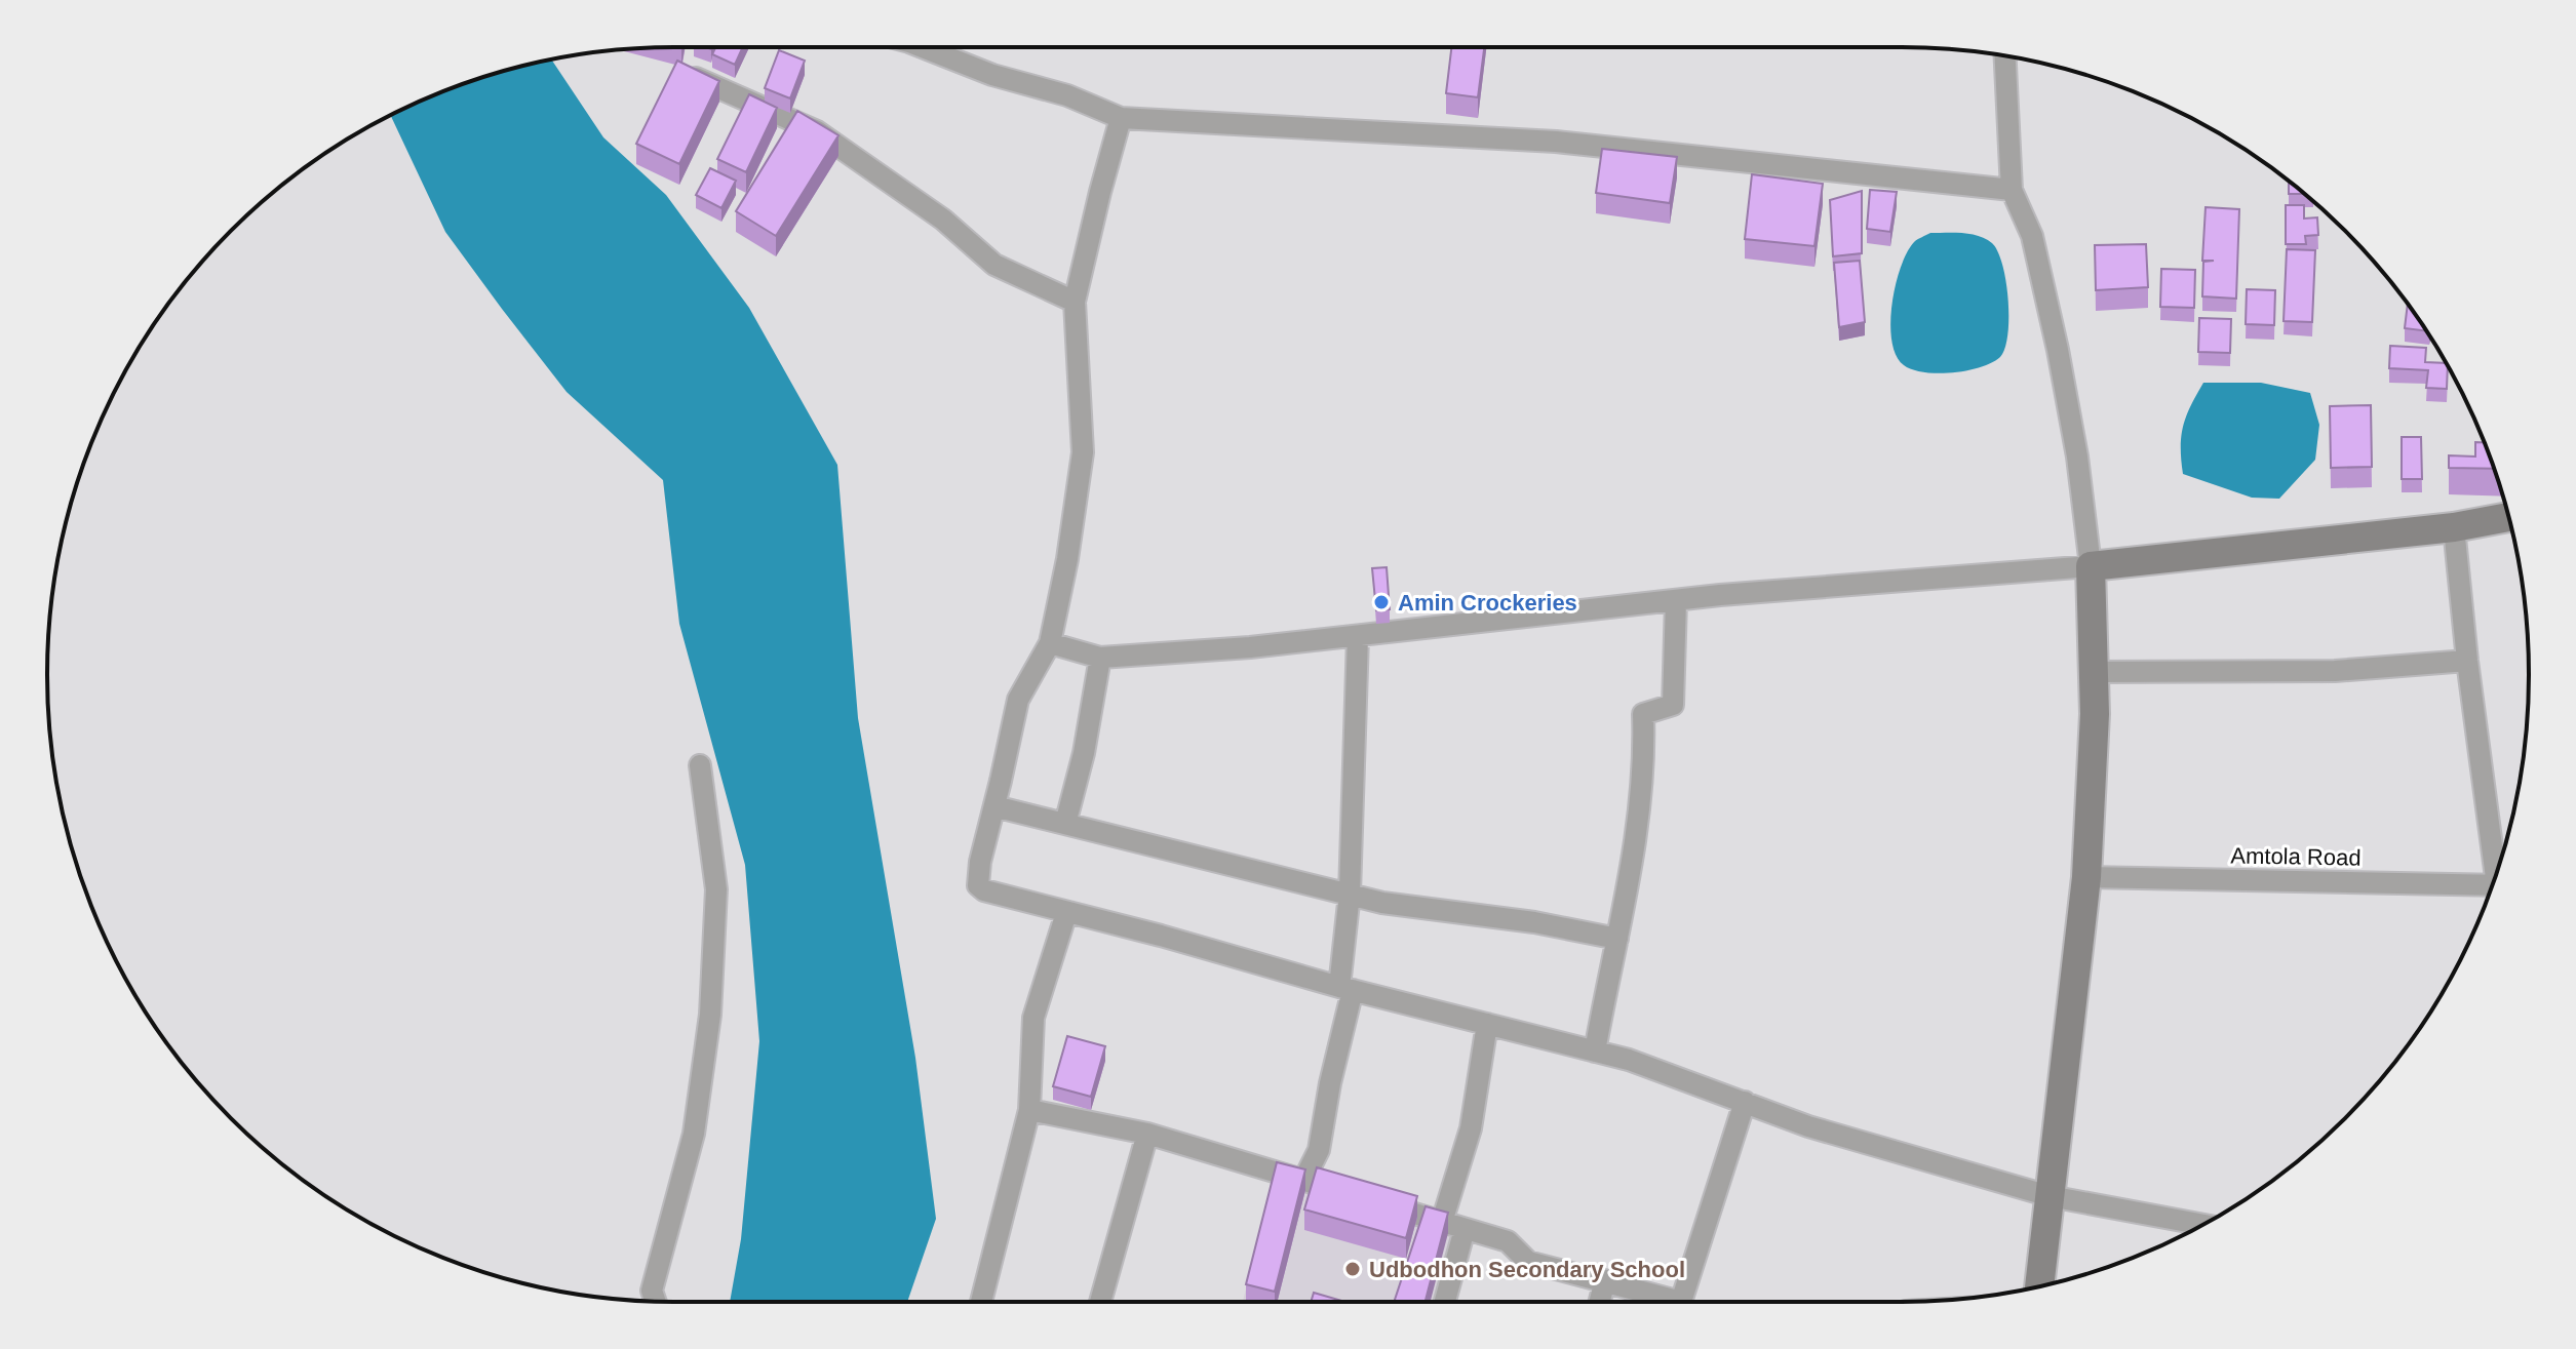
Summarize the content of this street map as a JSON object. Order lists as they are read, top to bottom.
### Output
{
  "streets": {
    "street": ["Amtola Road"]
  },
  "places": ["Amin Crockeries", "Udbodhon Secondary School"]
}
